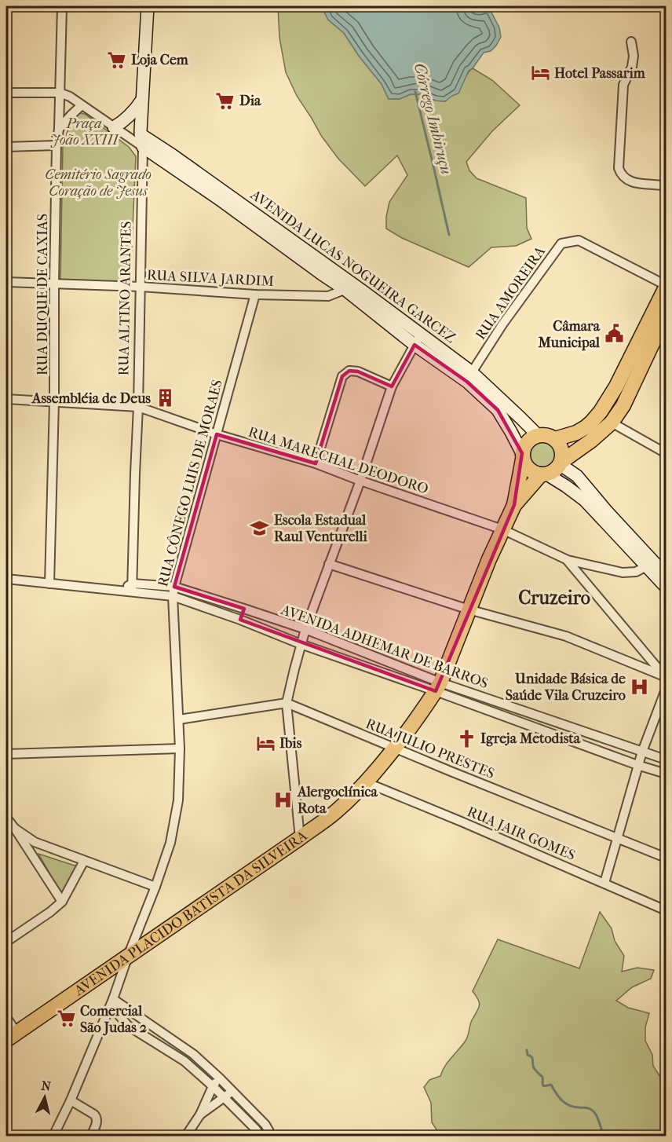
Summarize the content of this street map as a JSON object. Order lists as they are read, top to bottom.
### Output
{
  "streets": {
    "main road": ["AVENIDA PLACIDO BATISTA DA SILVEIRA"],
    "street": [
      "AVENIDA LUCAS NOGUEIRA GARCEZ",
      "RUA SILVA JARDIM",
      "RUA AMOREIRA",
      "RUA DUQUE DE CAXIAS",
      "RUA ALTINO ARANTES",
      "RUA MARECHAL DEODORO",
      "RUA CÔNEGO LUIS DE MORAES",
      "AVENIDA ADHEMAR DE BARROS",
      "RUA JULIO PRESTES",
      "RUA JAIR GOMES"
    ]
  },
  "crossings": [
    ["AVENIDA LUCAS NOGUEIRA GARCEZ", "RUA SILVA JARDIM"],
    ["AVENIDA LUCAS NOGUEIRA GARCEZ", "RUA AMOREIRA"],
    ["AVENIDA LUCAS NOGUEIRA GARCEZ", "RUA ALTINO ARANTES"],
    ["AVENIDA LUCAS NOGUEIRA GARCEZ", "AVENIDA PLACIDO BATISTA DA SILVEIRA"],
    ["RUA SILVA JARDIM", "RUA DUQUE DE CAXIAS"],
    ["RUA SILVA JARDIM", "RUA ALTINO ARANTES"],
    ["RUA SILVA JARDIM", "RUA CÔNEGO LUIS DE MORAES"],
    ["RUA DUQUE DE CAXIAS", "RUA MARECHAL DEODORO"],
    ["RUA DUQUE DE CAXIAS", "AVENIDA ADHEMAR DE BARROS"],
    ["RUA ALTINO ARANTES", "RUA MARECHAL DEODORO"],
    ["RUA ALTINO ARANTES", "AVENIDA ADHEMAR DE BARROS"],
    ["RUA MARECHAL DEODORO", "RUA CÔNEGO LUIS DE MORAES"],
    ["RUA MARECHAL DEODORO", "AVENIDA PLACIDO BATISTA DA SILVEIRA"],
    ["RUA CÔNEGO LUIS DE MORAES", "AVENIDA ADHEMAR DE BARROS"],
    ["RUA CÔNEGO LUIS DE MORAES", "AVENIDA PLACIDO BATISTA DA SILVEIRA"],
    ["AVENIDA ADHEMAR DE BARROS", "AVENIDA PLACIDO BATISTA DA SILVEIRA"],
    ["RUA JULIO PRESTES", "AVENIDA PLACIDO BATISTA DA SILVEIRA"],
    ["RUA JAIR GOMES", "AVENIDA PLACIDO BATISTA DA SILVEIRA"]
  ],
  "districts": ["Cruzeiro"],
  "water": ["Córrego Imbiruçu"],
  "parks": ["Praça João XXIII", "Cemitério Sagrado Coração de Jesus"],
  "places": {
    "supermarket": ["Loja Cem", "Dia", "Comercial São Judas 2"],
    "hotel": ["Hotel Passarim", "Ibis"],
    "public building": ["Câmara Municipal"],
    "building": ["Assembléia de Deus"],
    "school or university": ["Escola Estadual Raul Venturelli"],
    "hospital": ["Unidade Básica de Saúde Vila Cruzeiro", "Alergoclínica Rota"],
    "church": ["Igreja Metodista"]
  },
  "north": "top"
}
